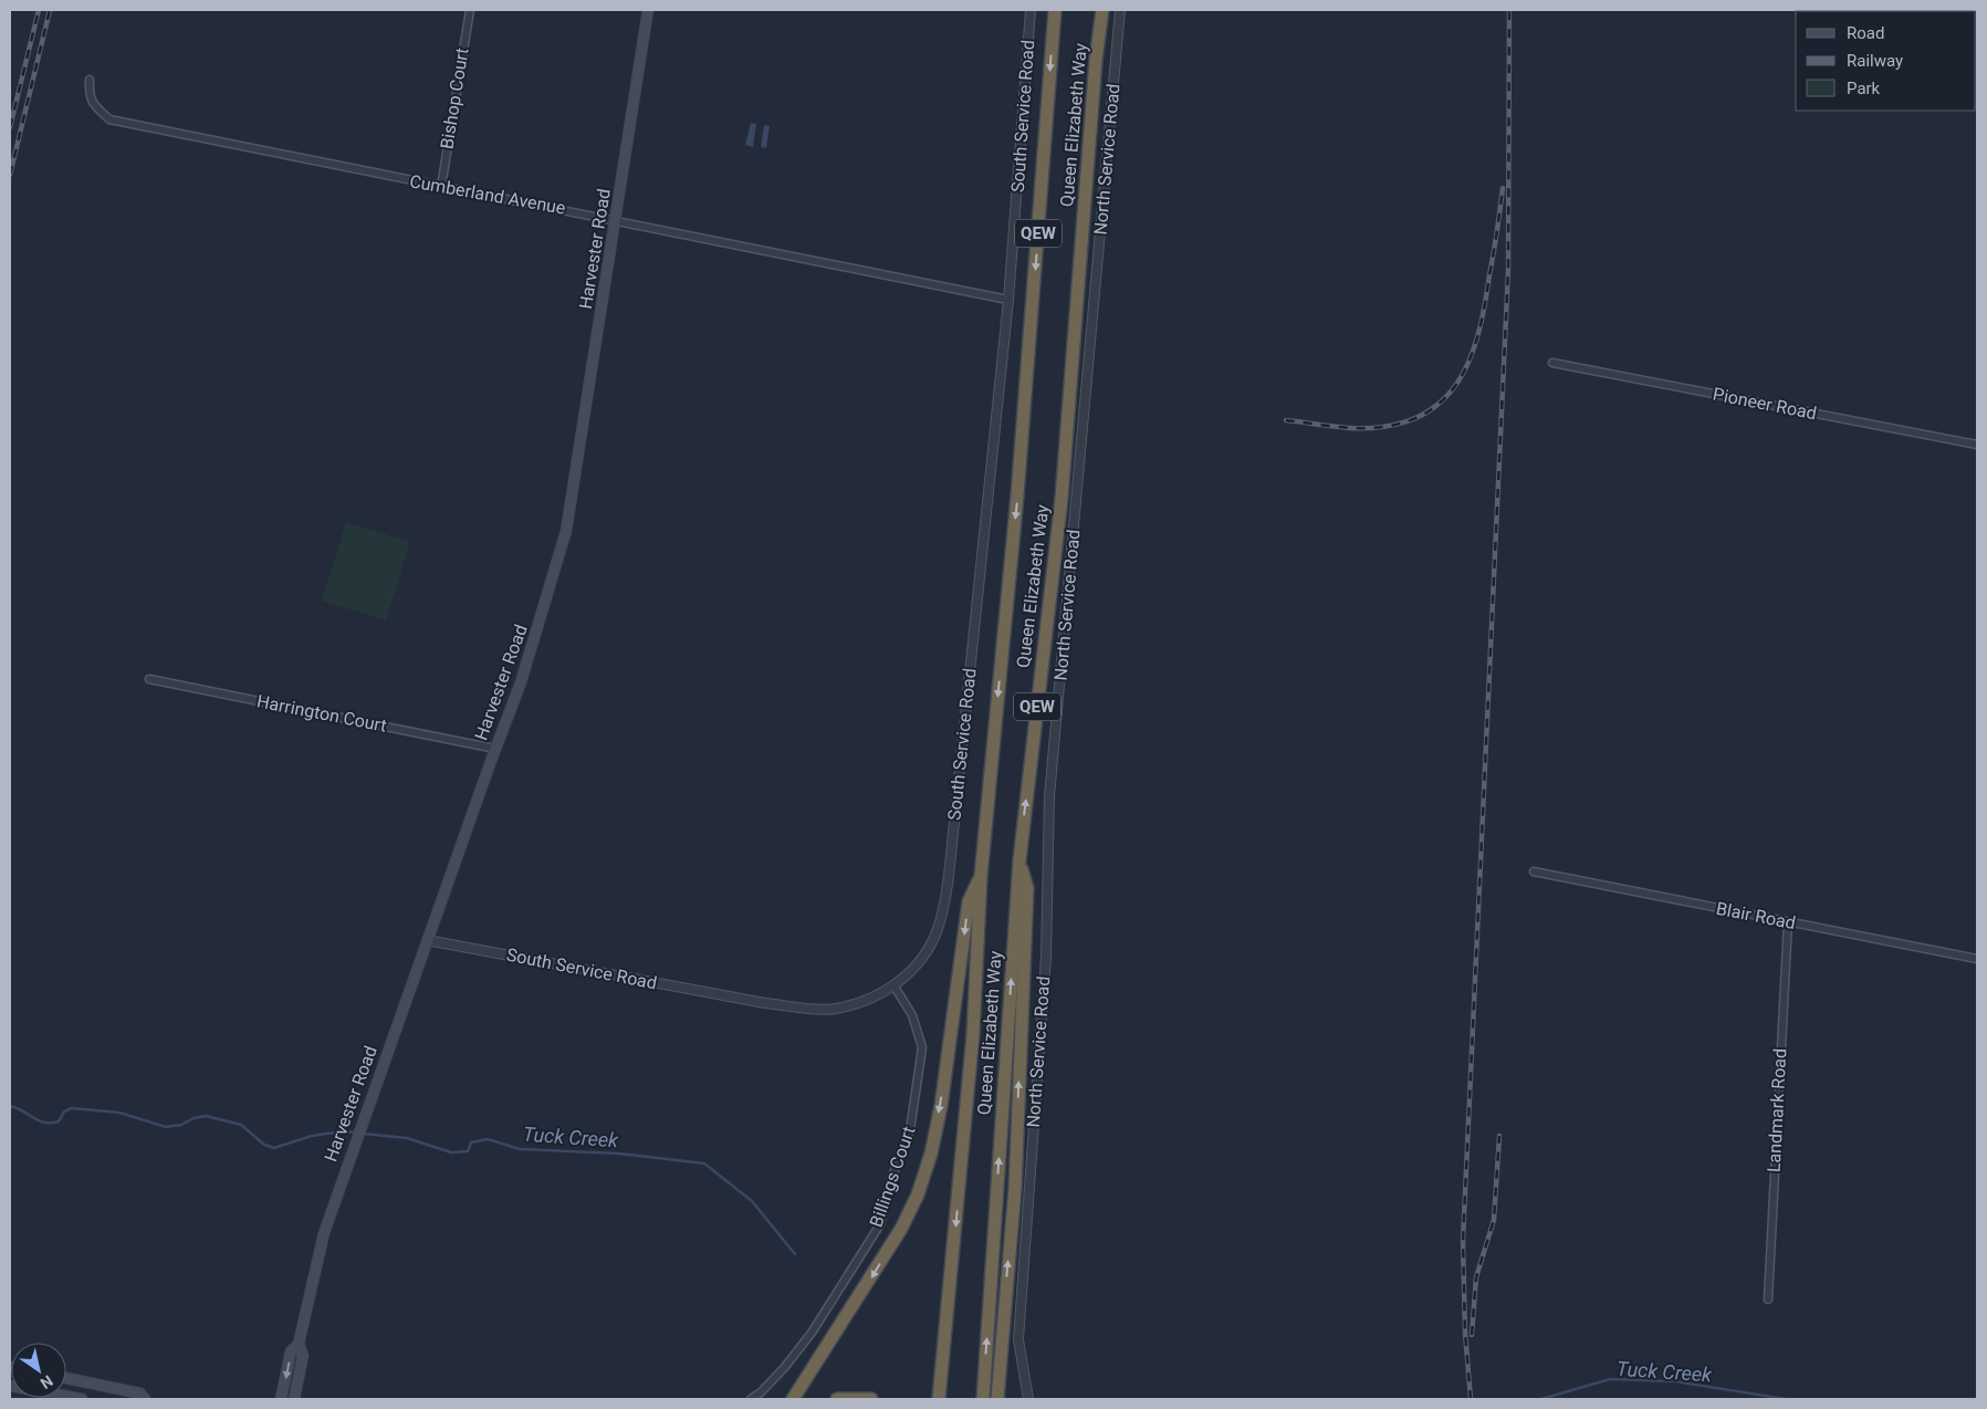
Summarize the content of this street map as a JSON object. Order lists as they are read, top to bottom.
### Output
{
  "streets": {
    "highway": ["Queen Elizabeth Way", "QEW"],
    "main road": ["Harvester Road"],
    "street": [
      "Bishop Court",
      "South Service Road",
      "North Service Road",
      "Cumberland Avenue",
      "Pioneer Road",
      "Harrington Court",
      "Blair Road",
      "Landmark Road",
      "Billings Court"
    ]
  },
  "crossings": [
    ["Bishop Court", "Cumberland Avenue"],
    ["South Service Road", "Cumberland Avenue"],
    ["South Service Road", "Harvester Road"],
    ["South Service Road", "Billings Court"],
    ["Cumberland Avenue", "Harvester Road"],
    ["Harvester Road", "Harrington Court"],
    ["Blair Road", "Landmark Road"]
  ],
  "water": ["Tuck Creek"],
  "legend": ["Road", "Railway", "Park"],
  "north": "bottom right"
}
